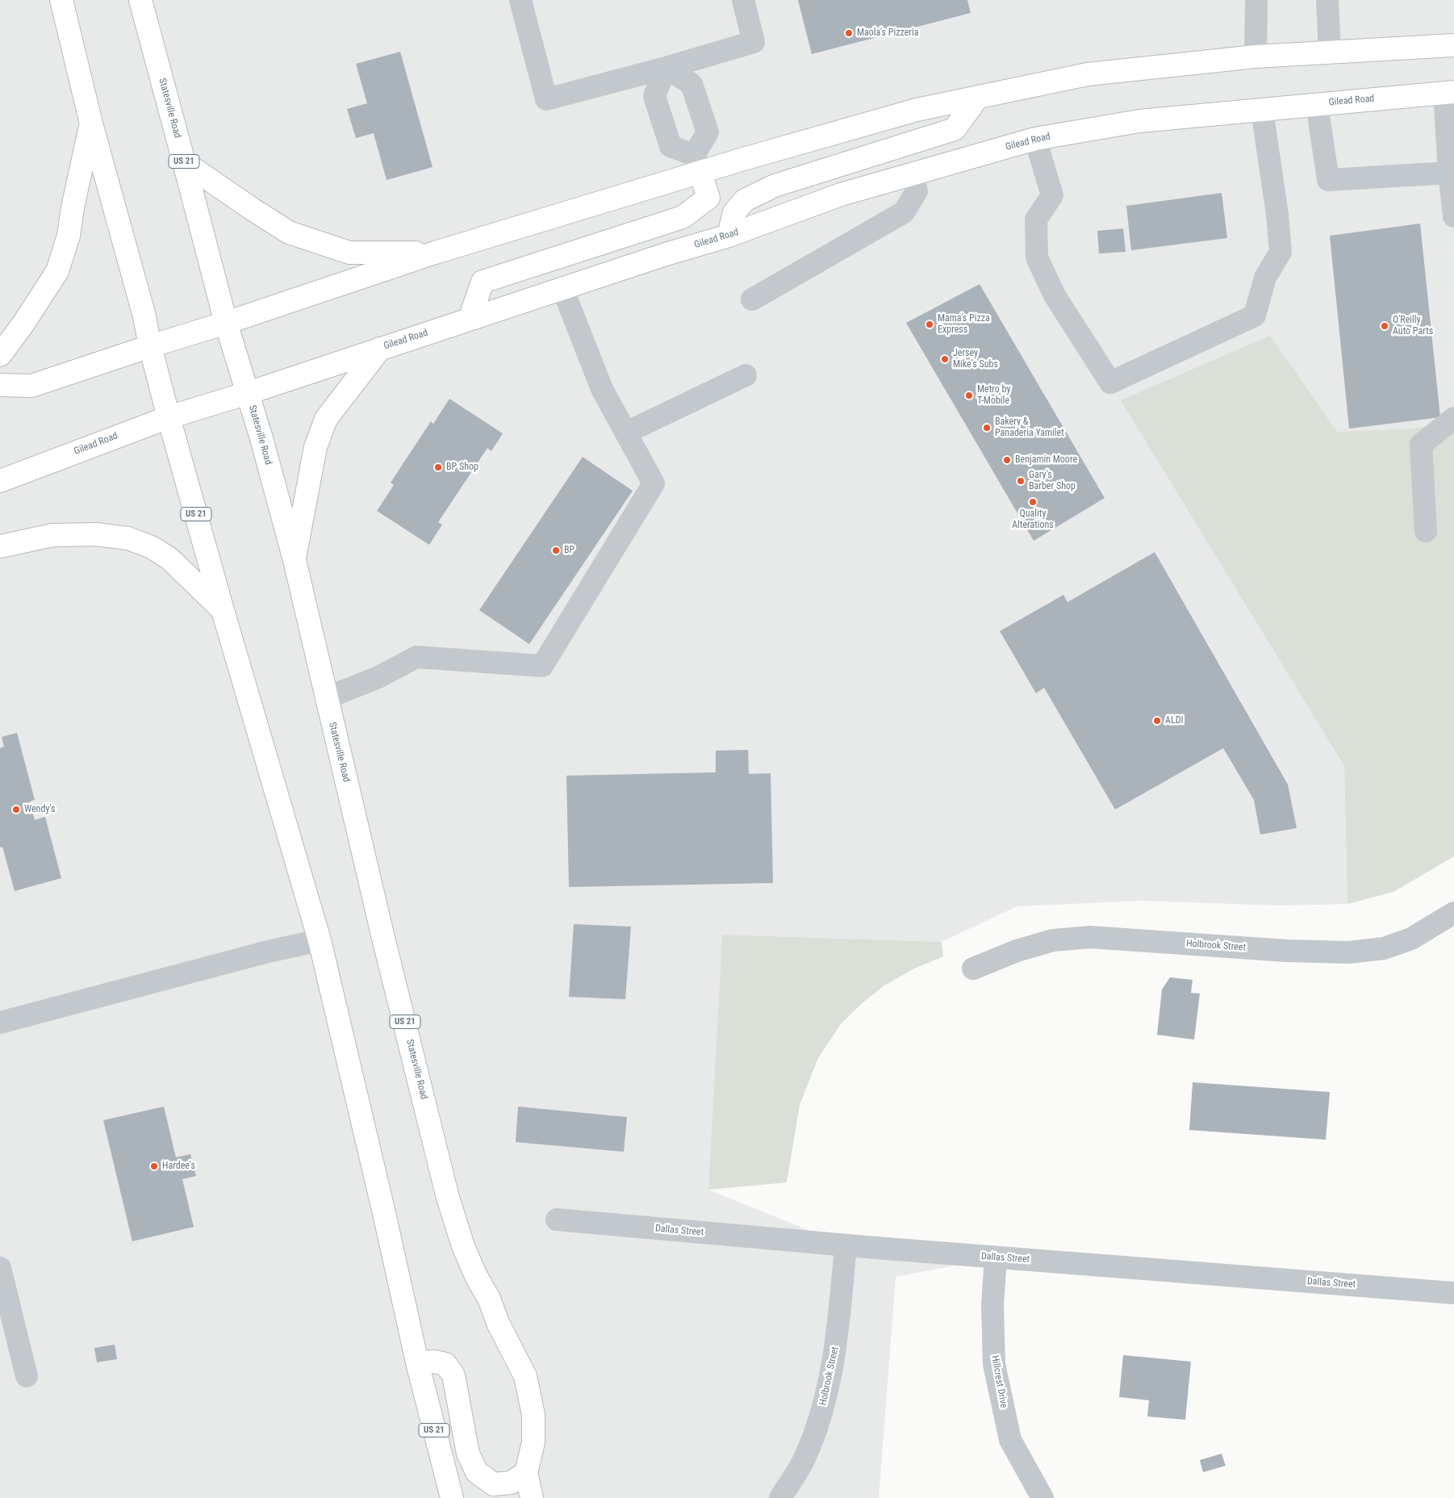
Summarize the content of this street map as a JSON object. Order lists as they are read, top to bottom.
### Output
{
  "streets": {
    "main road": ["Gilead Road", "Statesville Road", "US 21"],
    "street": ["Holbrook Street", "Dallas Street", "Hillcrest Drive"]
  },
  "crossings": [
    ["Gilead Road", "Statesville Road"],
    ["Gilead Road", "US 21"],
    ["Holbrook Street", "Dallas Street"],
    ["Dallas Street", "Hillcrest Drive"]
  ],
  "places": [
    "Maola's Pizzeria",
    "Mama's Pizza Express",
    "O'Reilly Auto Parts",
    "Jersey Mike's Subs",
    "Metro by T-Mobile",
    "Bakery & Panaderia Yamilet",
    "Benjamin Moore",
    "BP Shop",
    "Gary's Barber Shop",
    "Quality Alterations",
    "BP",
    "ALDI",
    "Wendy's",
    "Hardee's"
  ]
}
